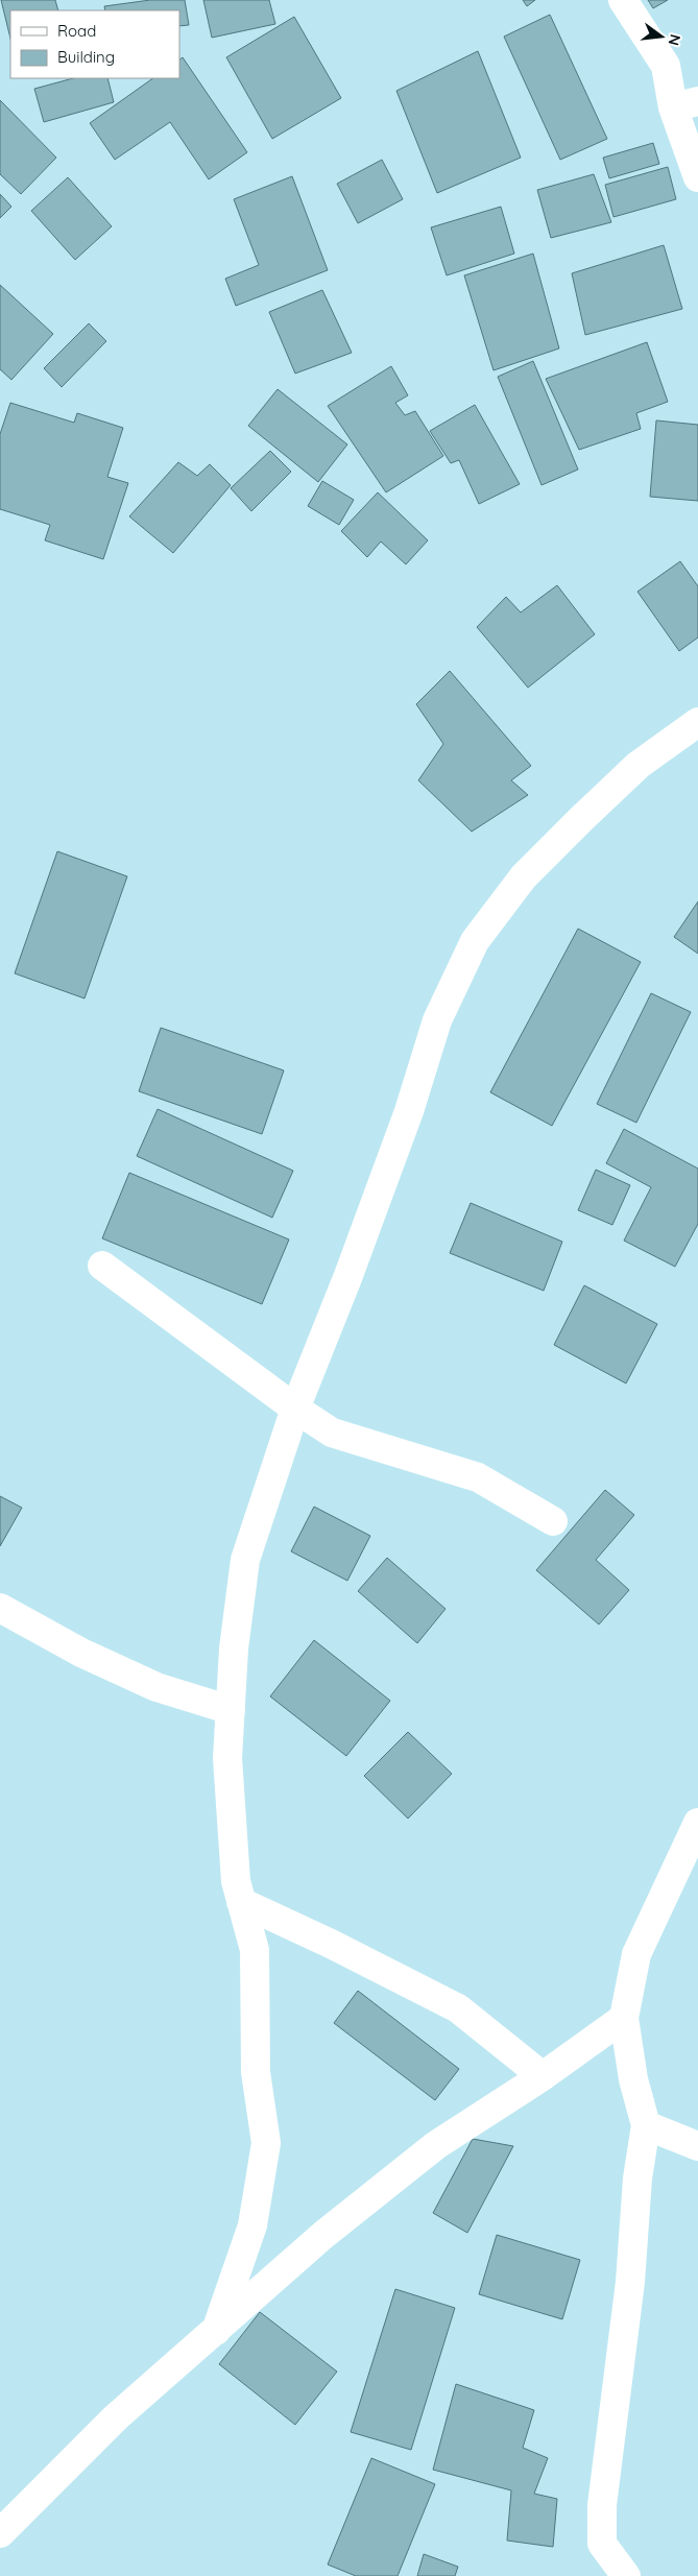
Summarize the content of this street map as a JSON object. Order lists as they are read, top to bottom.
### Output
{
  "legend": ["Road", "Building"],
  "north": "right"
}
